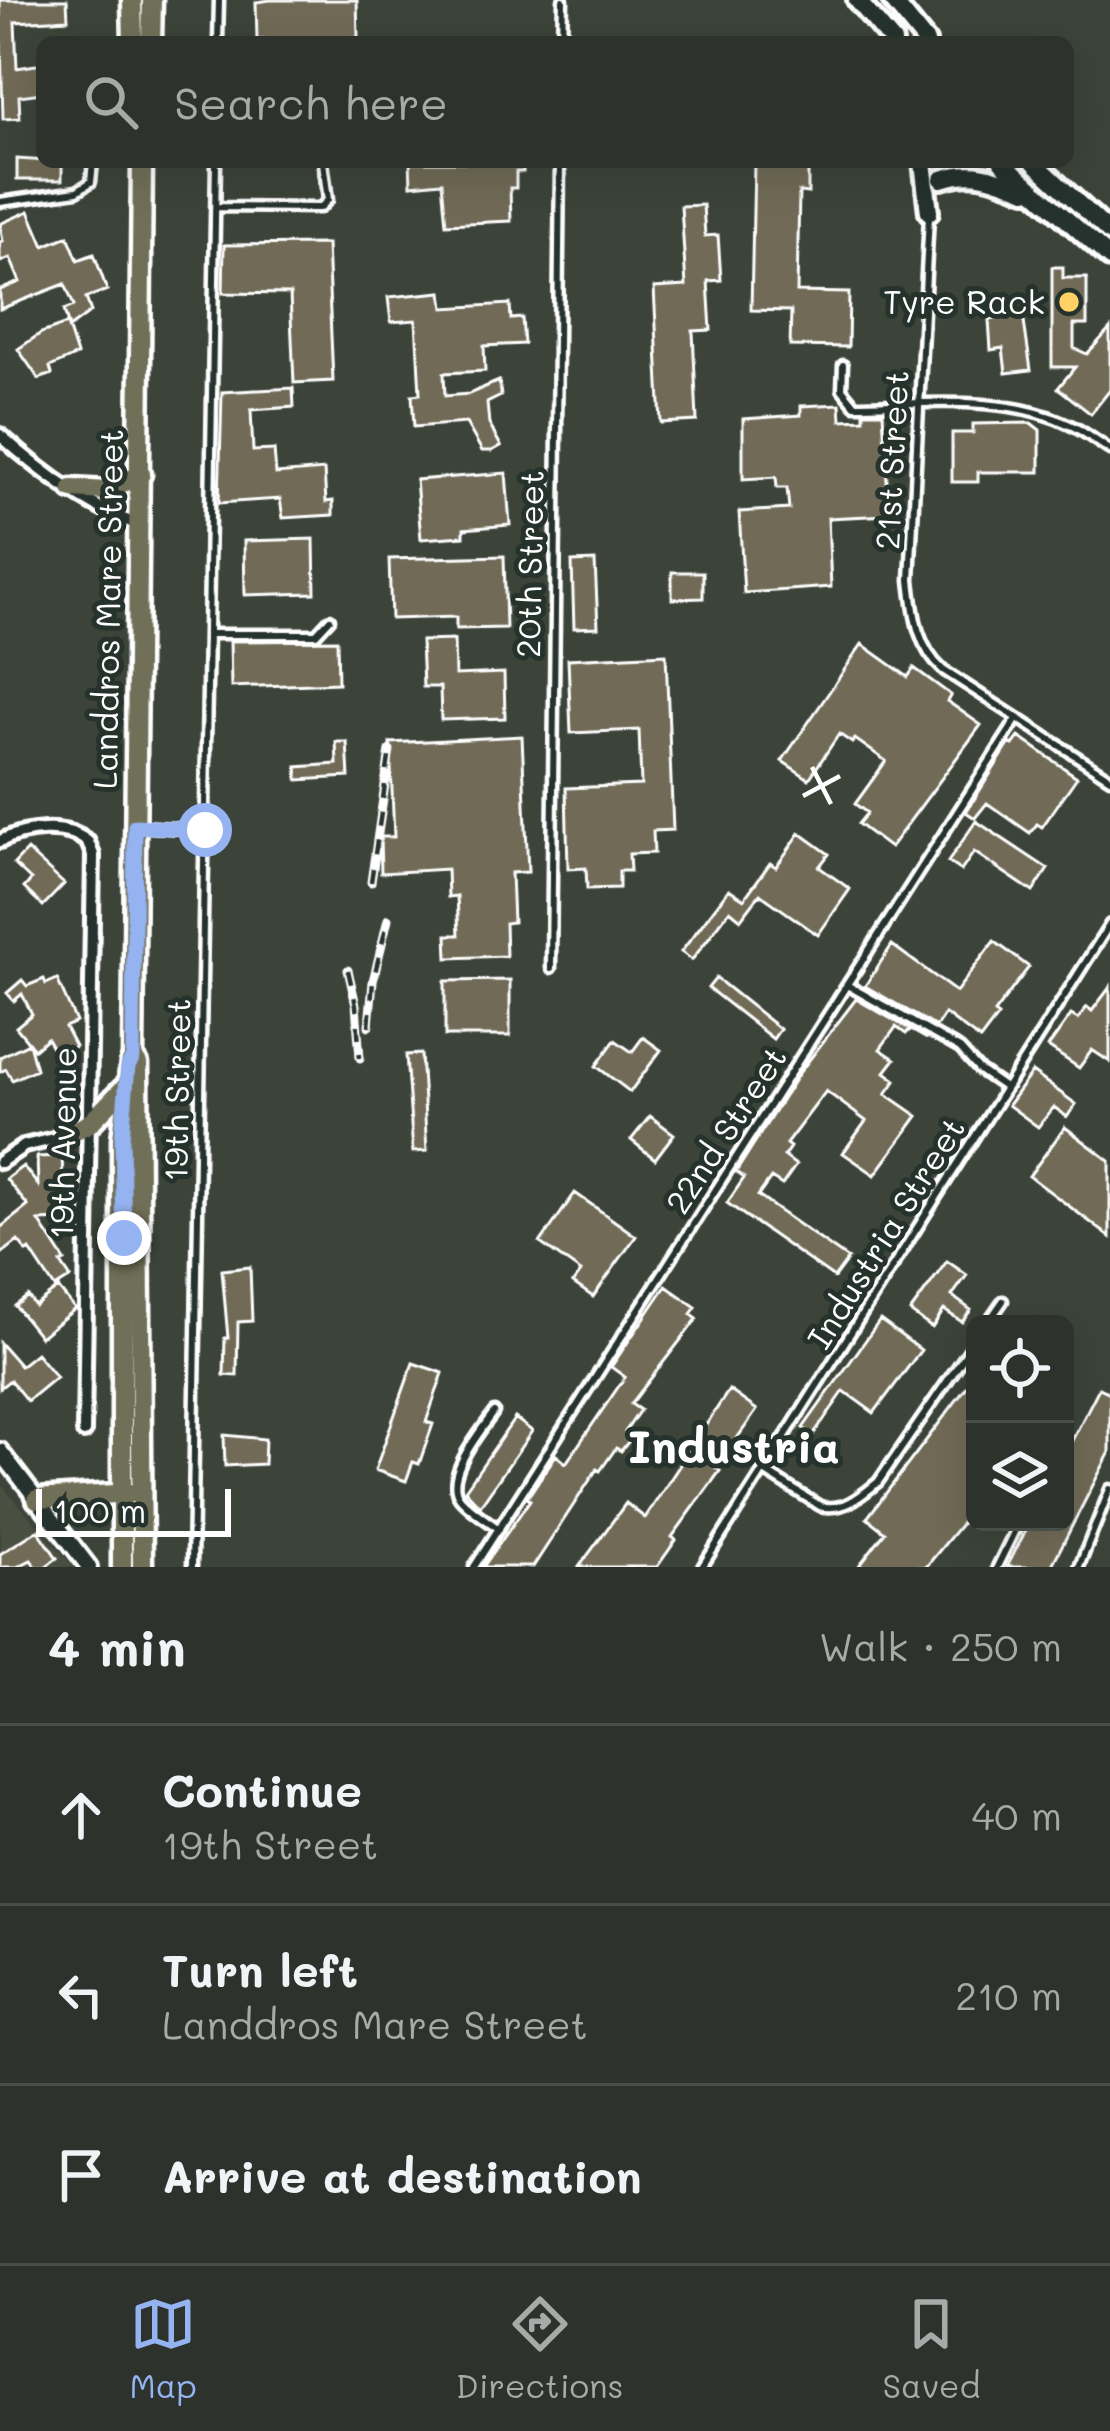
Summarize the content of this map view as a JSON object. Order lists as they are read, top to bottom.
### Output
{
  "streets": {
    "main road": ["Landdros Mare Street"],
    "street": ["19th Avenue"],
    "lane": [
      "21st Street",
      "20th Street",
      "19th Street",
      "22nd Street",
      "Industria Street"
    ]
  },
  "crossings": [
    ["21st Street", "22nd Street"]
  ],
  "districts": ["Industria"],
  "places": ["Tyre Rack"],
  "scale_bar": "100 m",
  "page": {
    "search": "Search here",
    "scale": "100 m",
    "heading": ["4 min", "Walk · 250 m"],
    "list": [
      ["Continue", "19th Street", "40 m"],
      ["Turn left", "Landdros Mare Street", "210 m"],
      "Arrive at destination"
    ],
    "nav": ["Map", "Directions", "Saved"]
  }
}
